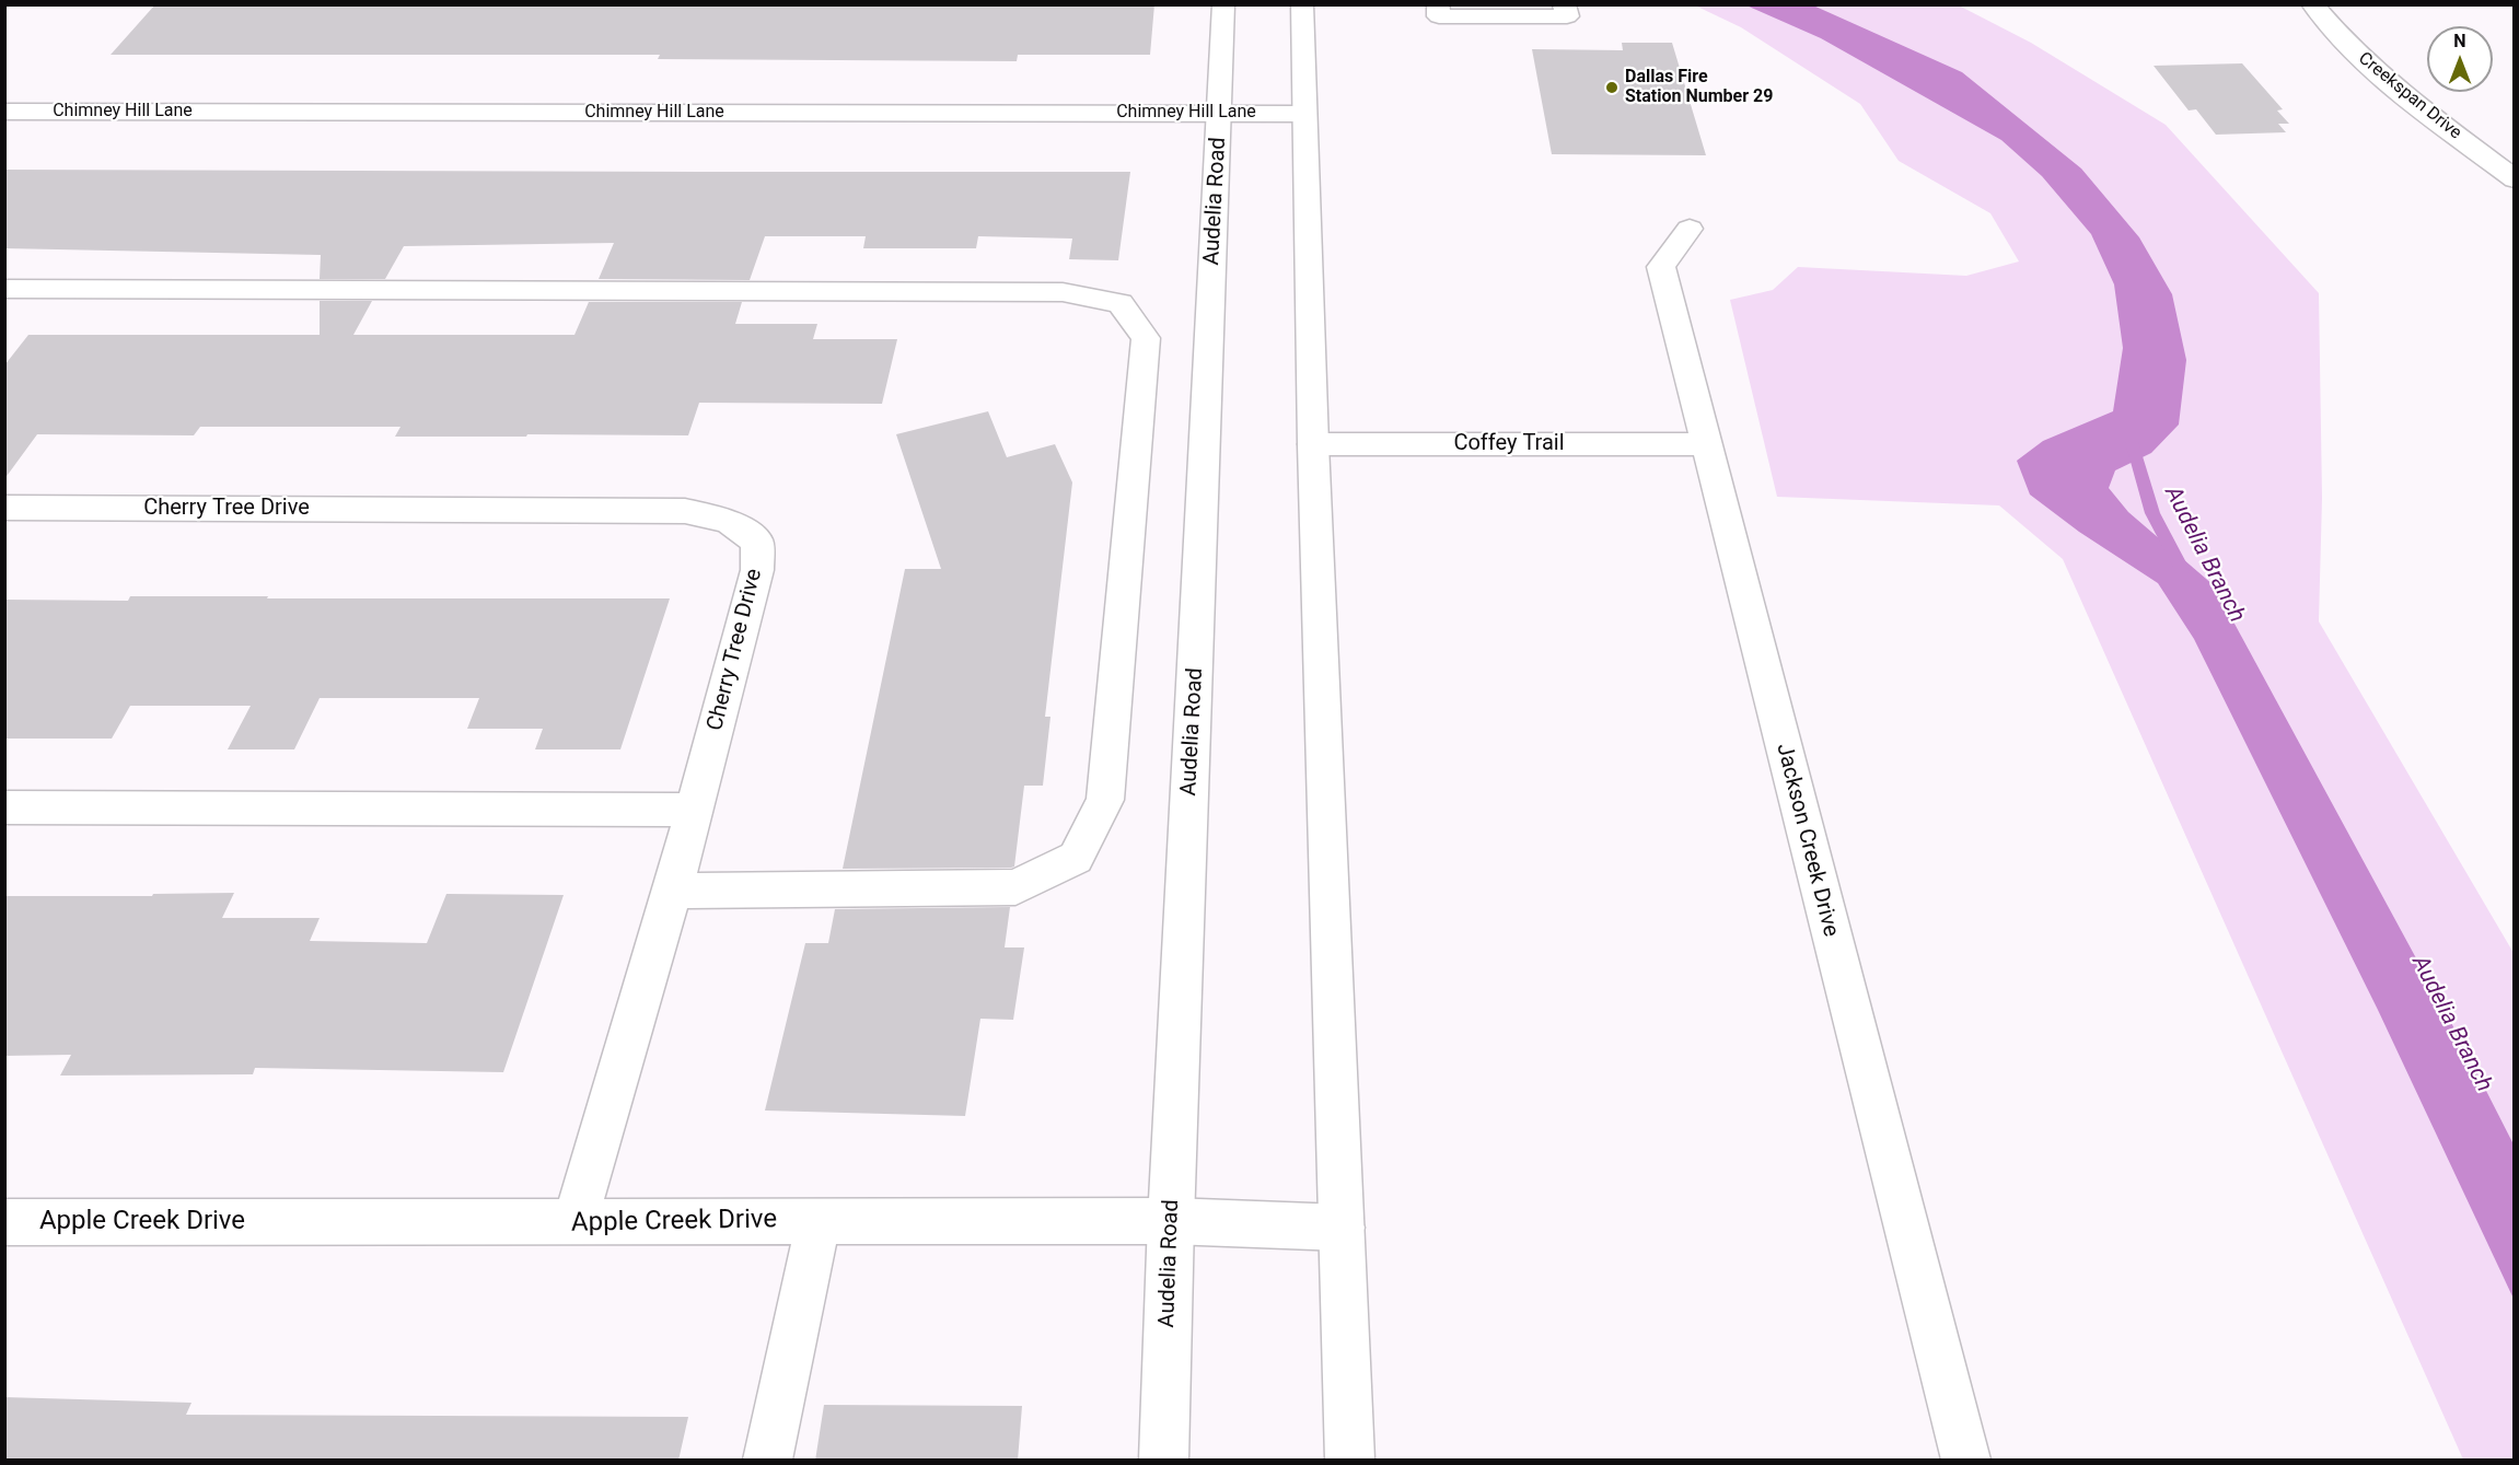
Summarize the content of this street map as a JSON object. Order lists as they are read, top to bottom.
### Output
{
  "streets": {
    "street": [
      "Creekspan Drive",
      "Chimney Hill Lane",
      "Audelia Road",
      "Coffey Trail",
      "Cherry Tree Drive",
      "Jackson Creek Drive",
      "Apple Creek Drive"
    ]
  },
  "crossings": [
    ["Chimney Hill Lane", "Audelia Road"],
    ["Audelia Road", "Apple Creek Drive"],
    ["Coffey Trail", "Jackson Creek Drive"],
    ["Cherry Tree Drive", "Apple Creek Drive"]
  ],
  "water": ["Audelia Branch"],
  "places": ["Dallas Fire Station Number 29"],
  "north": "top"
}
